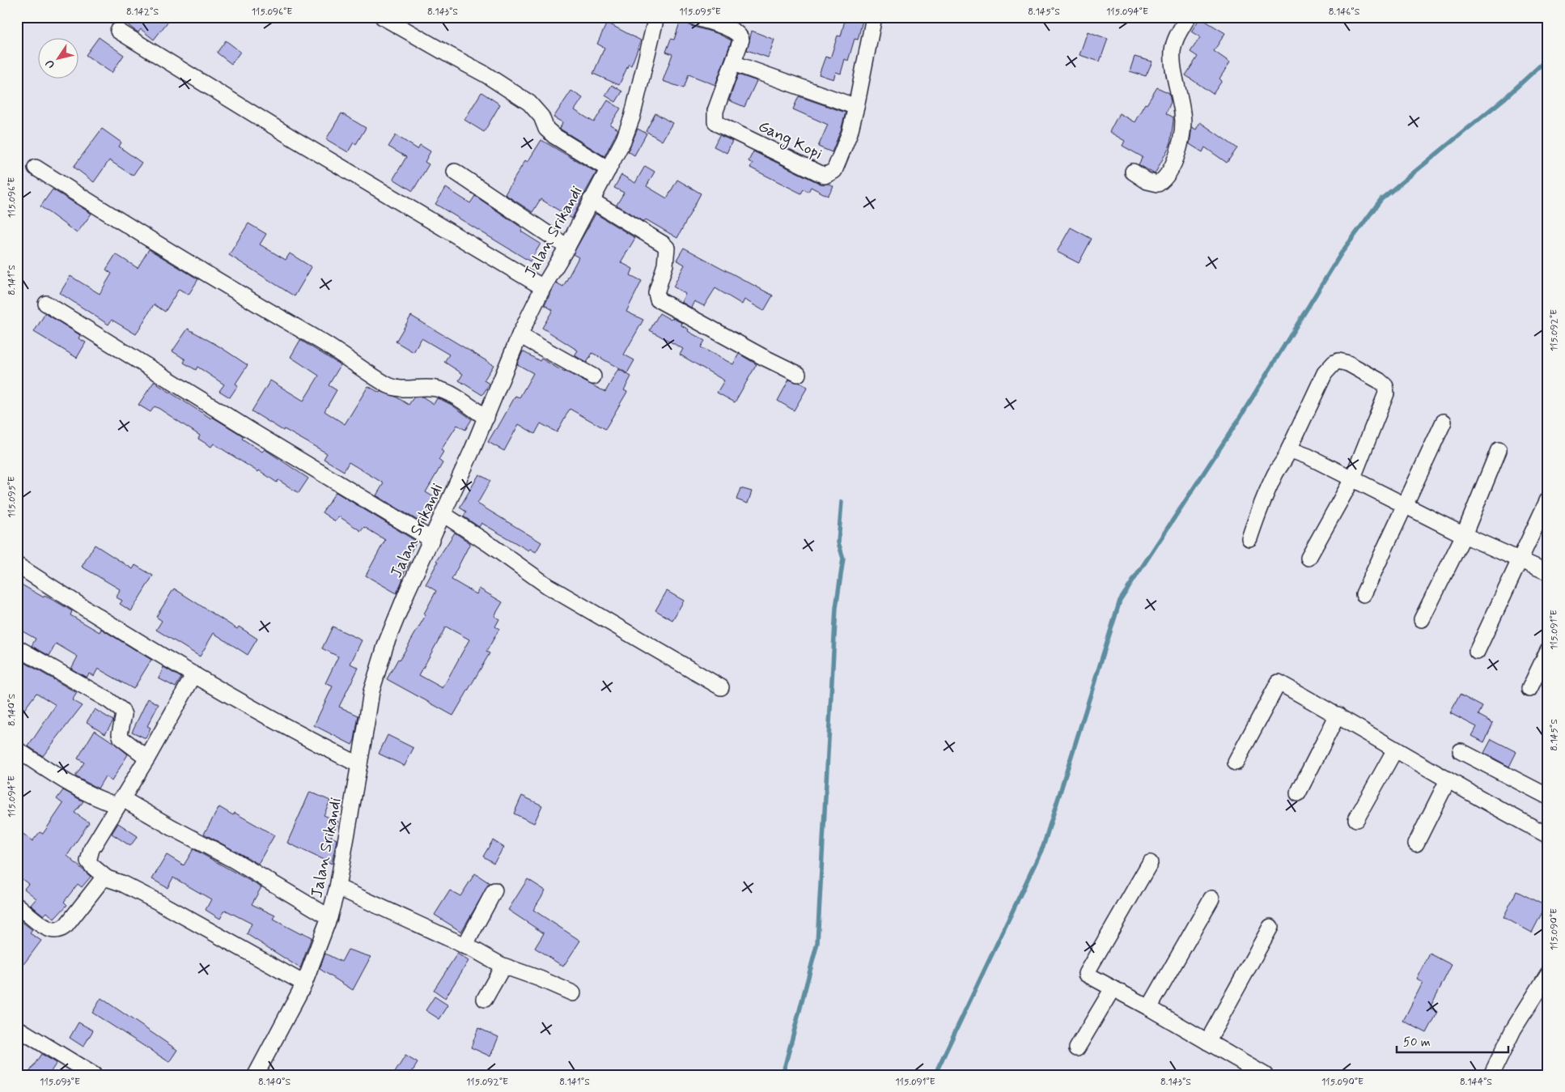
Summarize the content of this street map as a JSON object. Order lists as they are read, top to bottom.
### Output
{
  "streets": {
    "street": ["Gang Kopi", "Jalan Srikandi"]
  },
  "scale_bar": "50 m",
  "north": "bottom left",
  "coordinates": [
    "8.142°S",
    "115.096°E",
    "8.143°S",
    "115.095°E",
    "8.145°S",
    "115.094°E",
    "8.146°S",
    "8.141°S",
    "115.092°E",
    "115.091°E",
    "8.140°S",
    "115.090°E",
    "115.093°E",
    "8.144°S"
  ]
}
